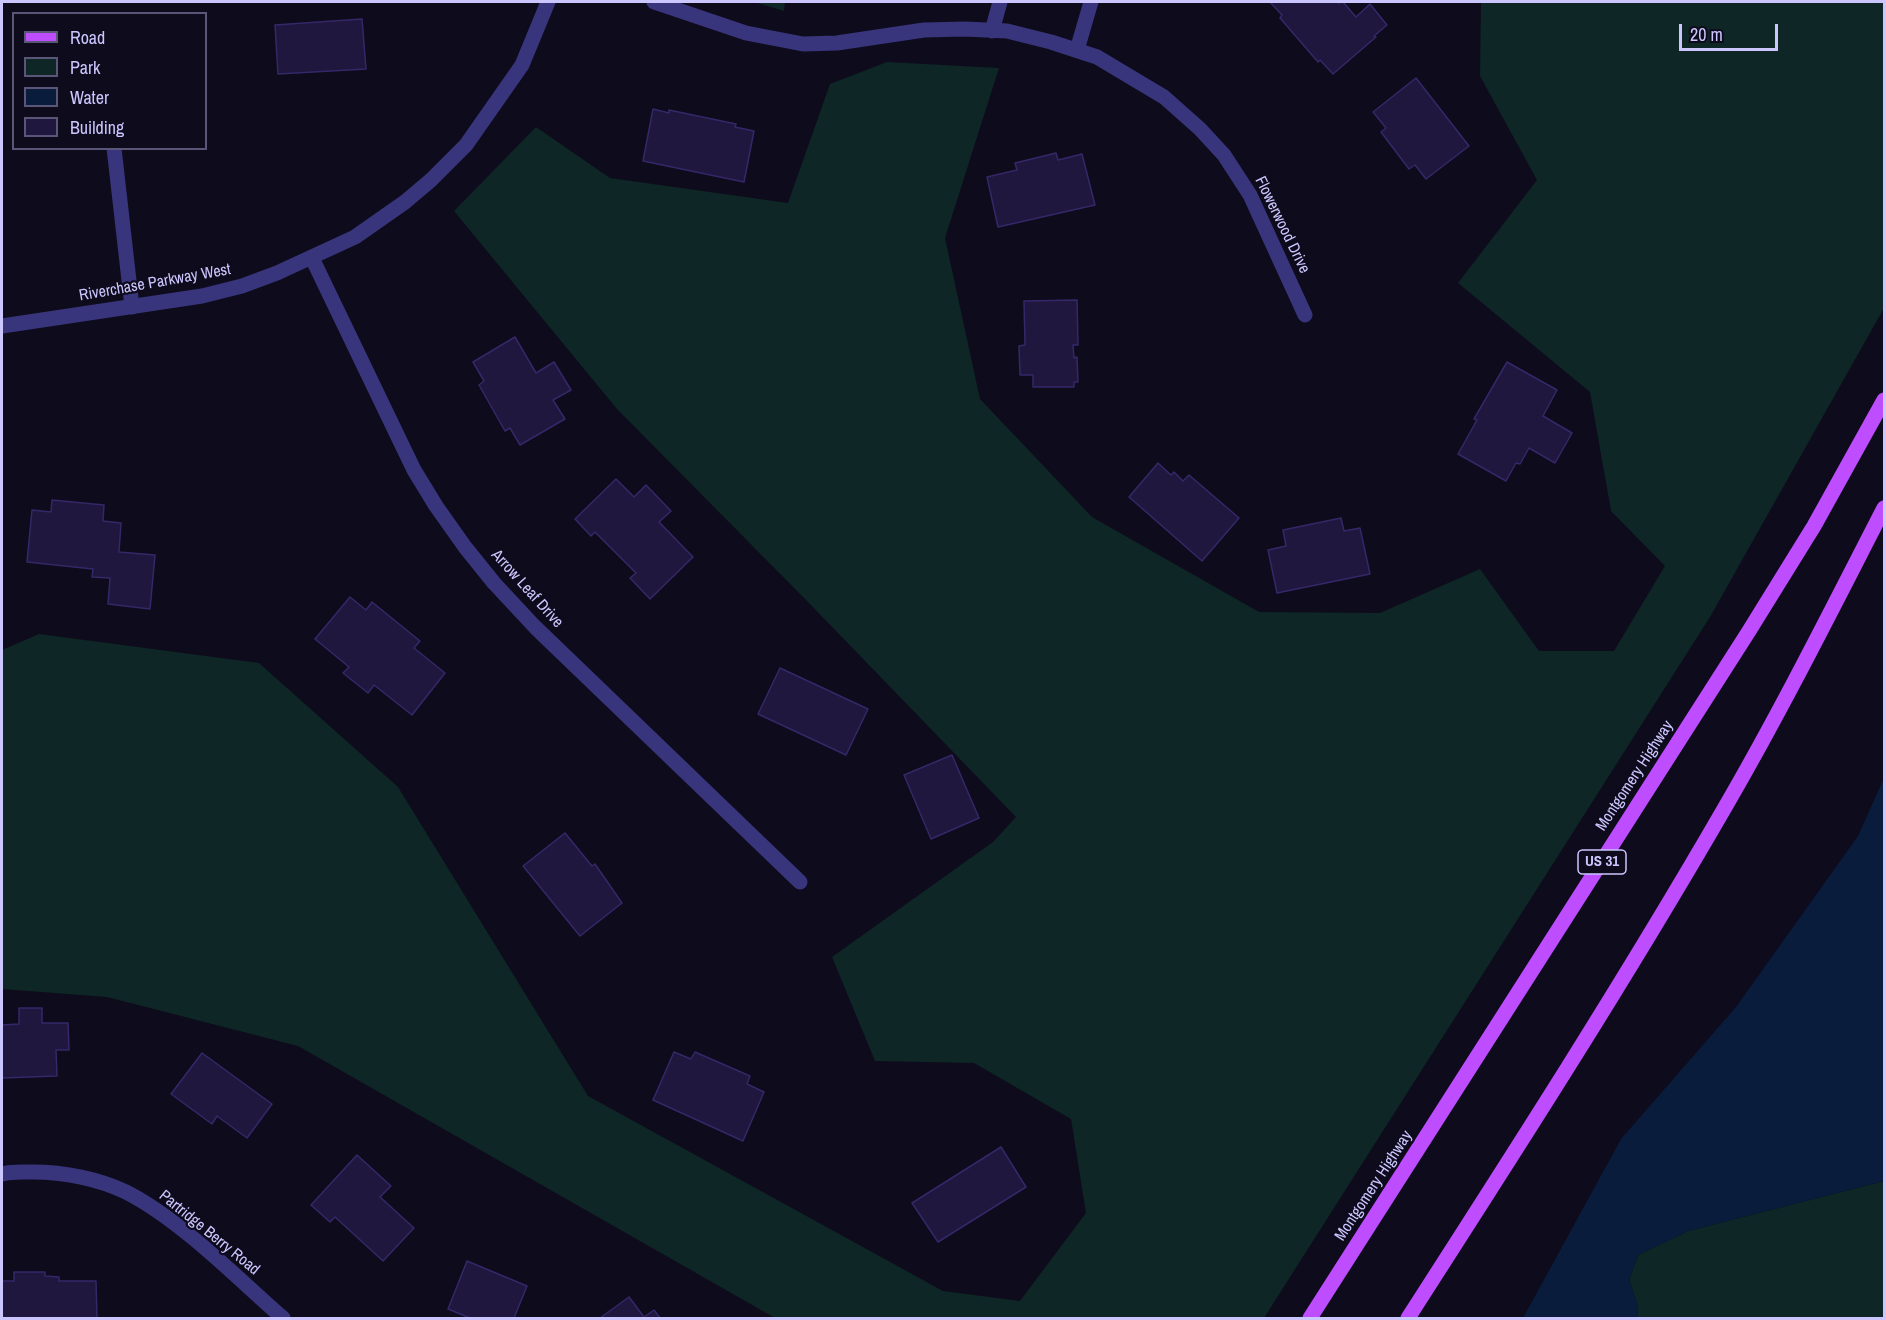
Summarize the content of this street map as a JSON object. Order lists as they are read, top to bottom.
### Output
{
  "streets": {
    "main road": ["Montgomery Highway", "US 31"],
    "street": [
      "Flowerwood Drive",
      "Riverchase Parkway West",
      "Arrow Leaf Drive",
      "Partridge Berry Road"
    ]
  },
  "crossings": [
    ["Riverchase Parkway West", "Arrow Leaf Drive"]
  ],
  "legend": [
    "Road",
    "Park",
    "Water",
    "Building"
  ],
  "scale_bar": "20 m"
}
